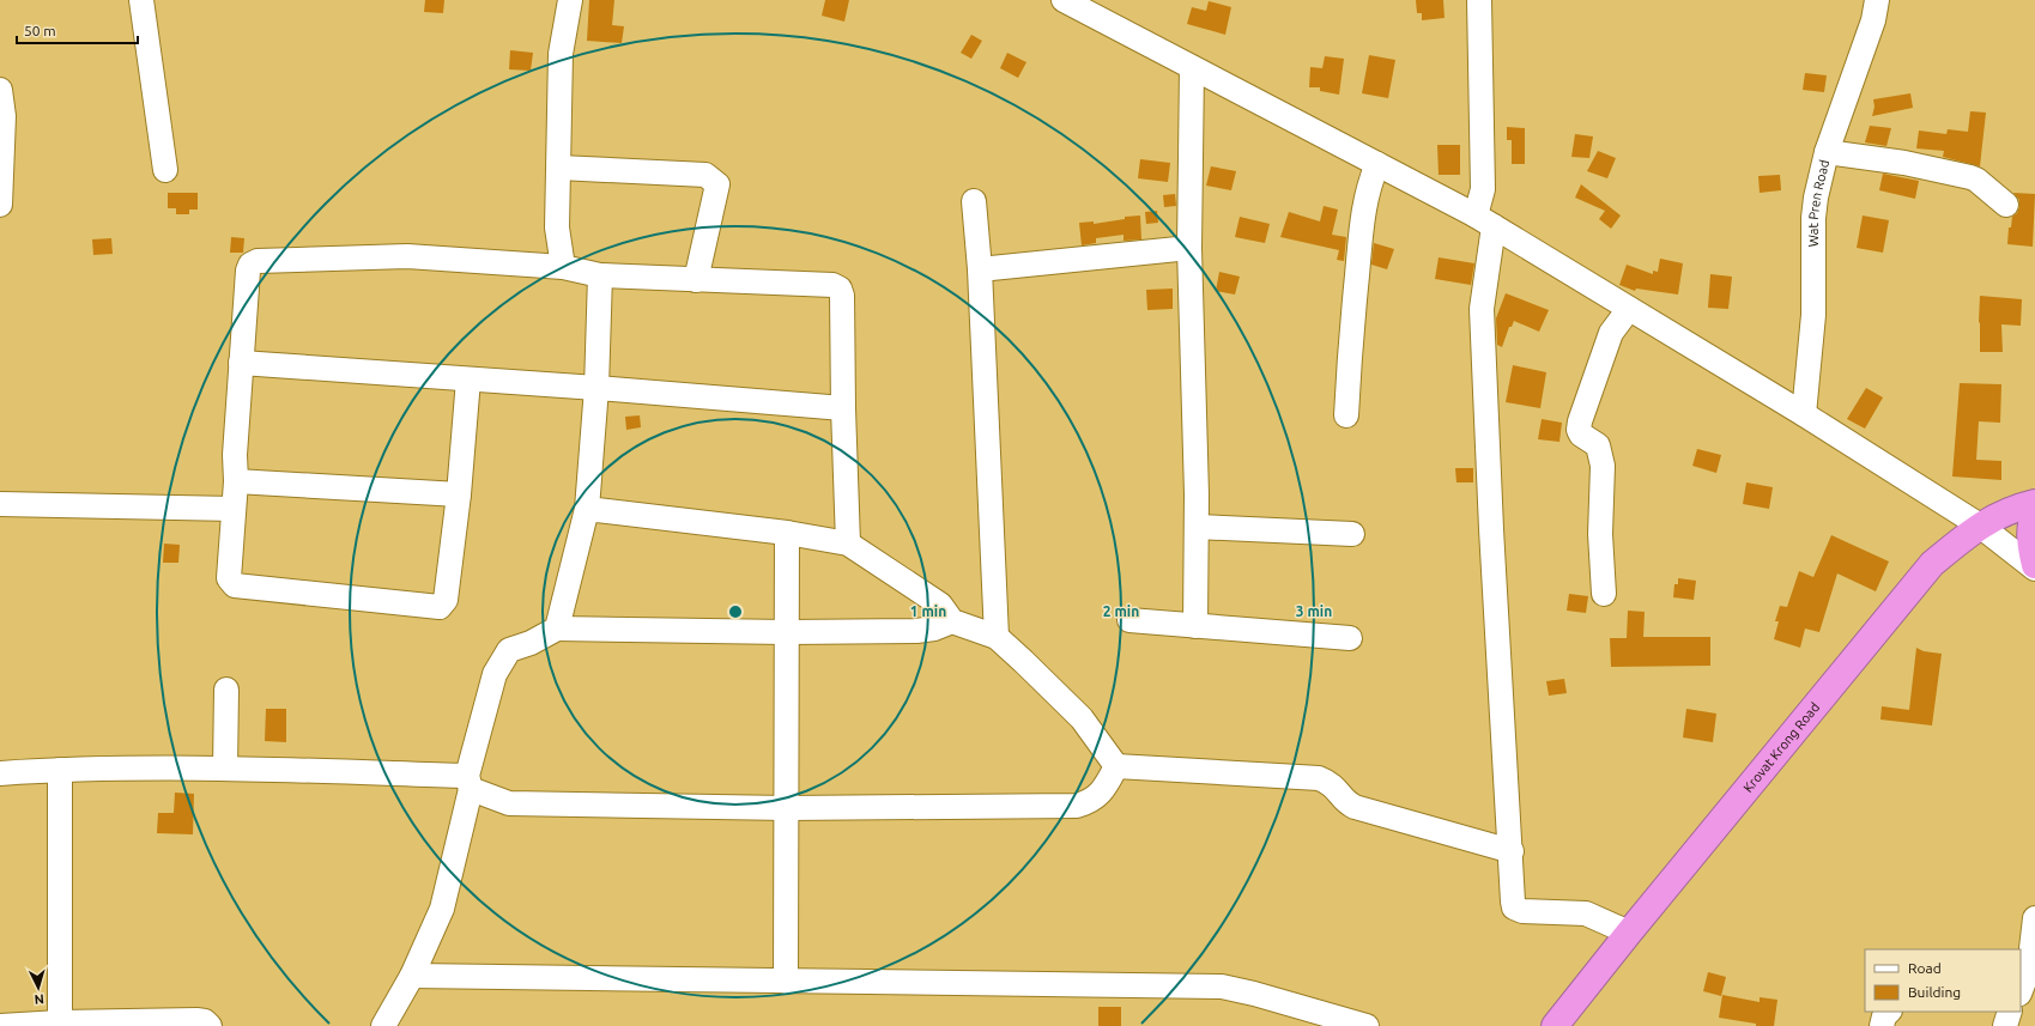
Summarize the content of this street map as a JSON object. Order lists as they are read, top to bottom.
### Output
{
  "streets": {
    "highway": ["Krovat Krong Road"],
    "street": ["Wat Pren Road"]
  },
  "legend": ["Road", "Building"],
  "scale_bar": "50 m",
  "north": "bottom",
  "rings": ["1 min", "2 min", "3 min"]
}
